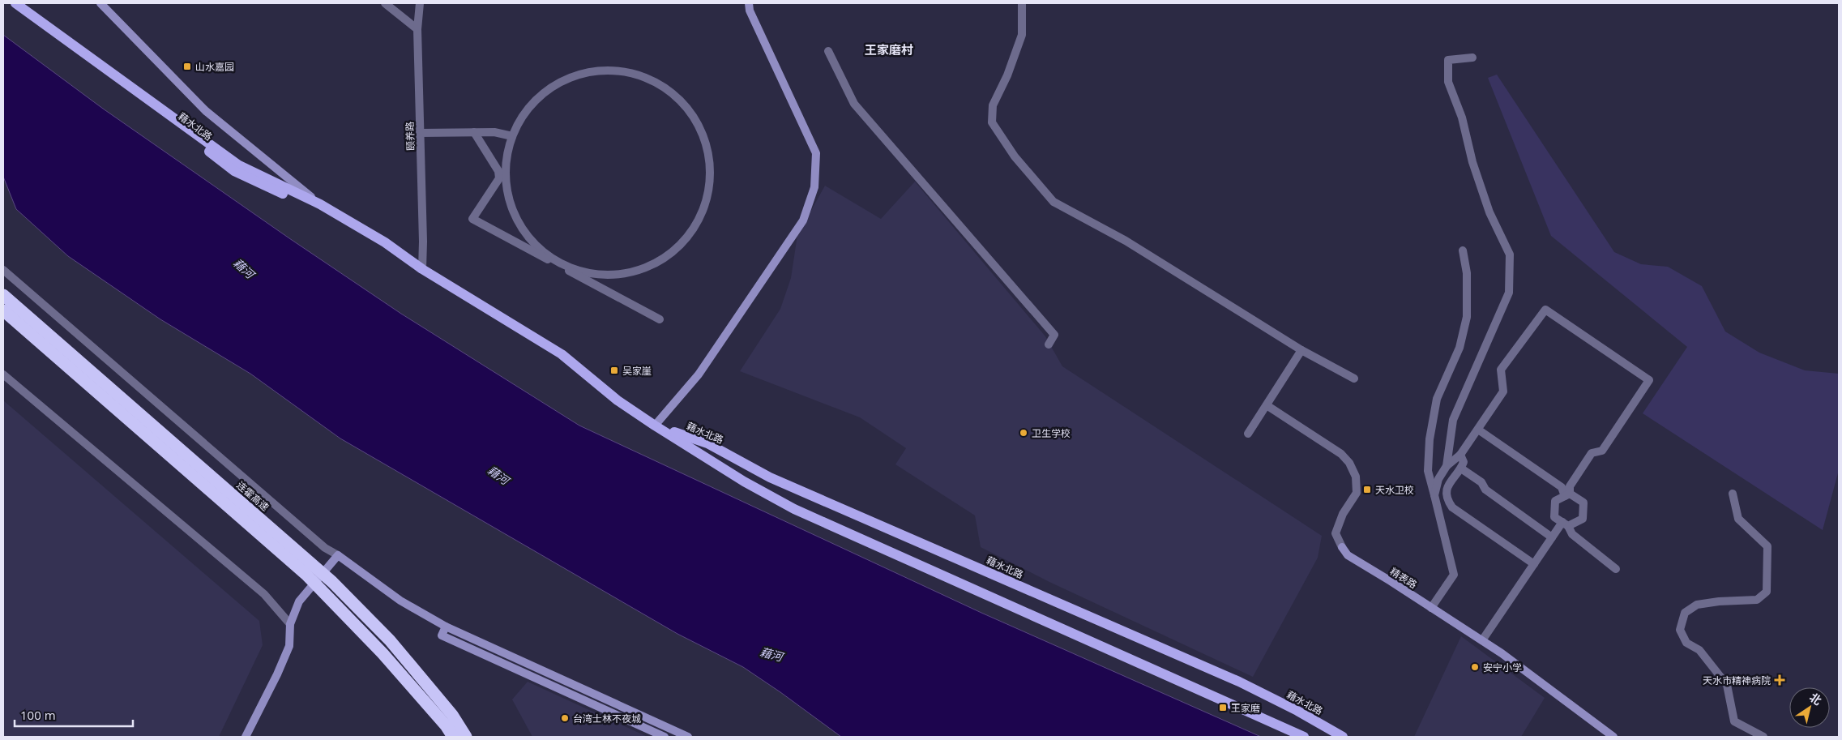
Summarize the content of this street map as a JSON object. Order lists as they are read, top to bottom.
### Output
{
  "streets": {
    "highway": ["连霍高速"],
    "main road": ["藉水北路", "精表路"],
    "street": ["颐养路"]
  },
  "crossings": [
    ["藉水北路", "颐养路"]
  ],
  "districts": ["王家磨村"],
  "water": ["藉河"],
  "places": {
    "transit": [
      "山水嘉园",
      "吴家崖",
      "天水卫校",
      "王家磨"
    ],
    "other": ["卫生学校", "安宁小学", "台湾士林不夜城"],
    "health": ["天水市精神病院"]
  },
  "scale_bar": "100 m",
  "north": "top right"
}
